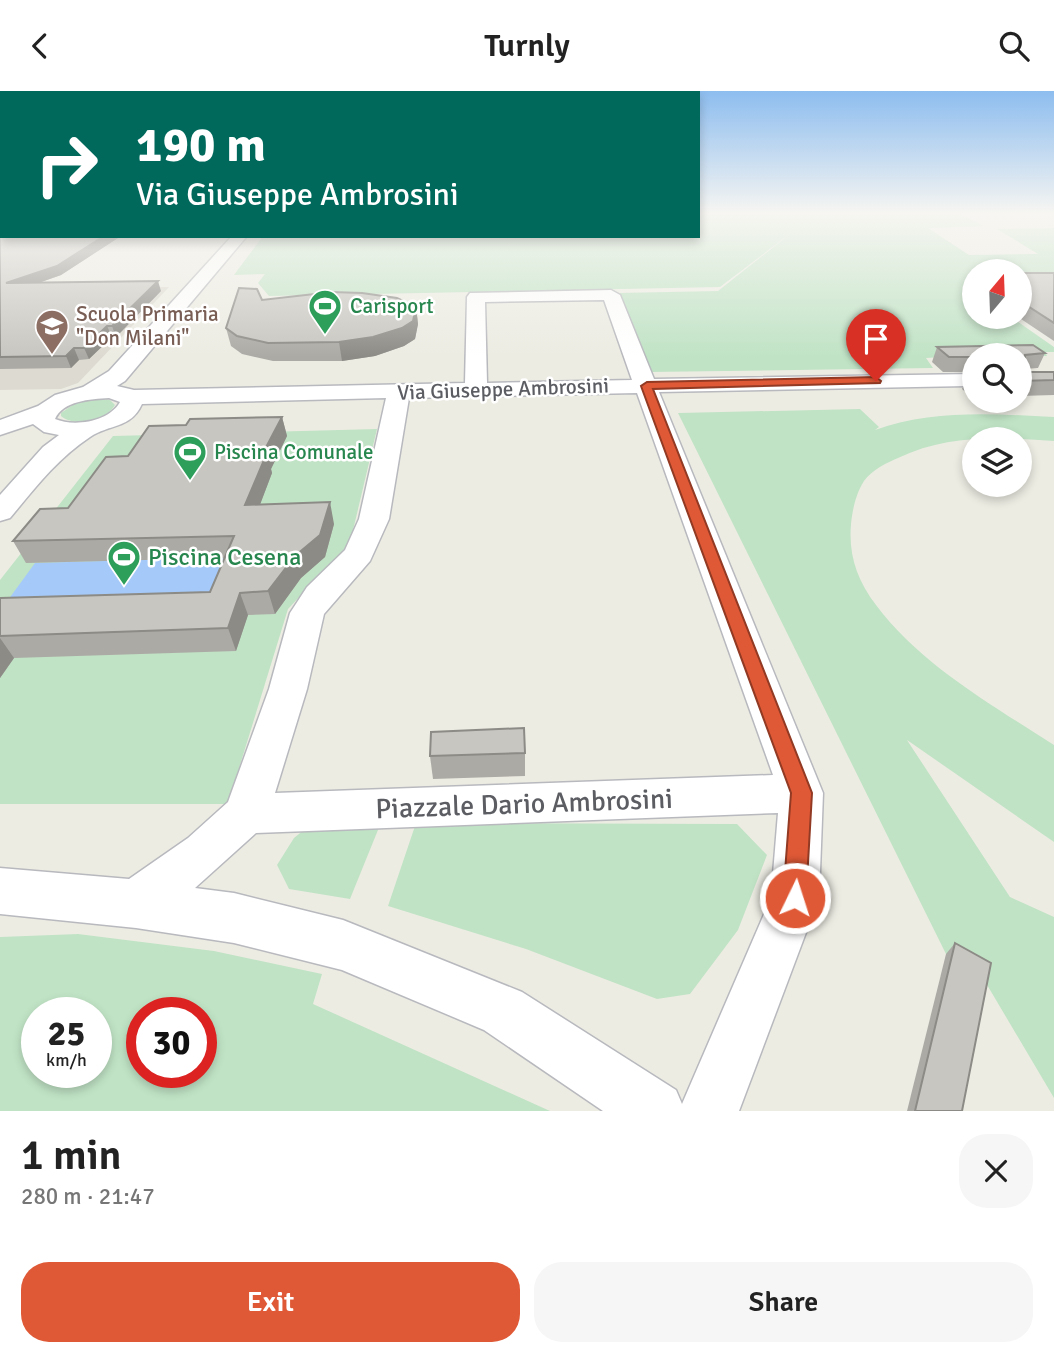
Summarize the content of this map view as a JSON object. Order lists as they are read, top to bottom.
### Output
{
  "streets": {
    "street": ["Via Giuseppe Ambrosini", "Piazzale Dario Ambrosini"]
  },
  "places": {
    "sports": ["Carisport", "Piscina Comunale", "Piscina Cesena"],
    "school or university": ["Scuola Primaria \"Don Milani\""]
  },
  "north": "top",
  "page": {
    "header": "Turnly",
    "turn": ["190 m", "Via Giuseppe Ambrosini"],
    "speed": "25 km/h",
    "limit": "30",
    "heading": ["1 min", "280 m · 21:47"],
    "buttons": ["Exit", "Share"]
  }
}
